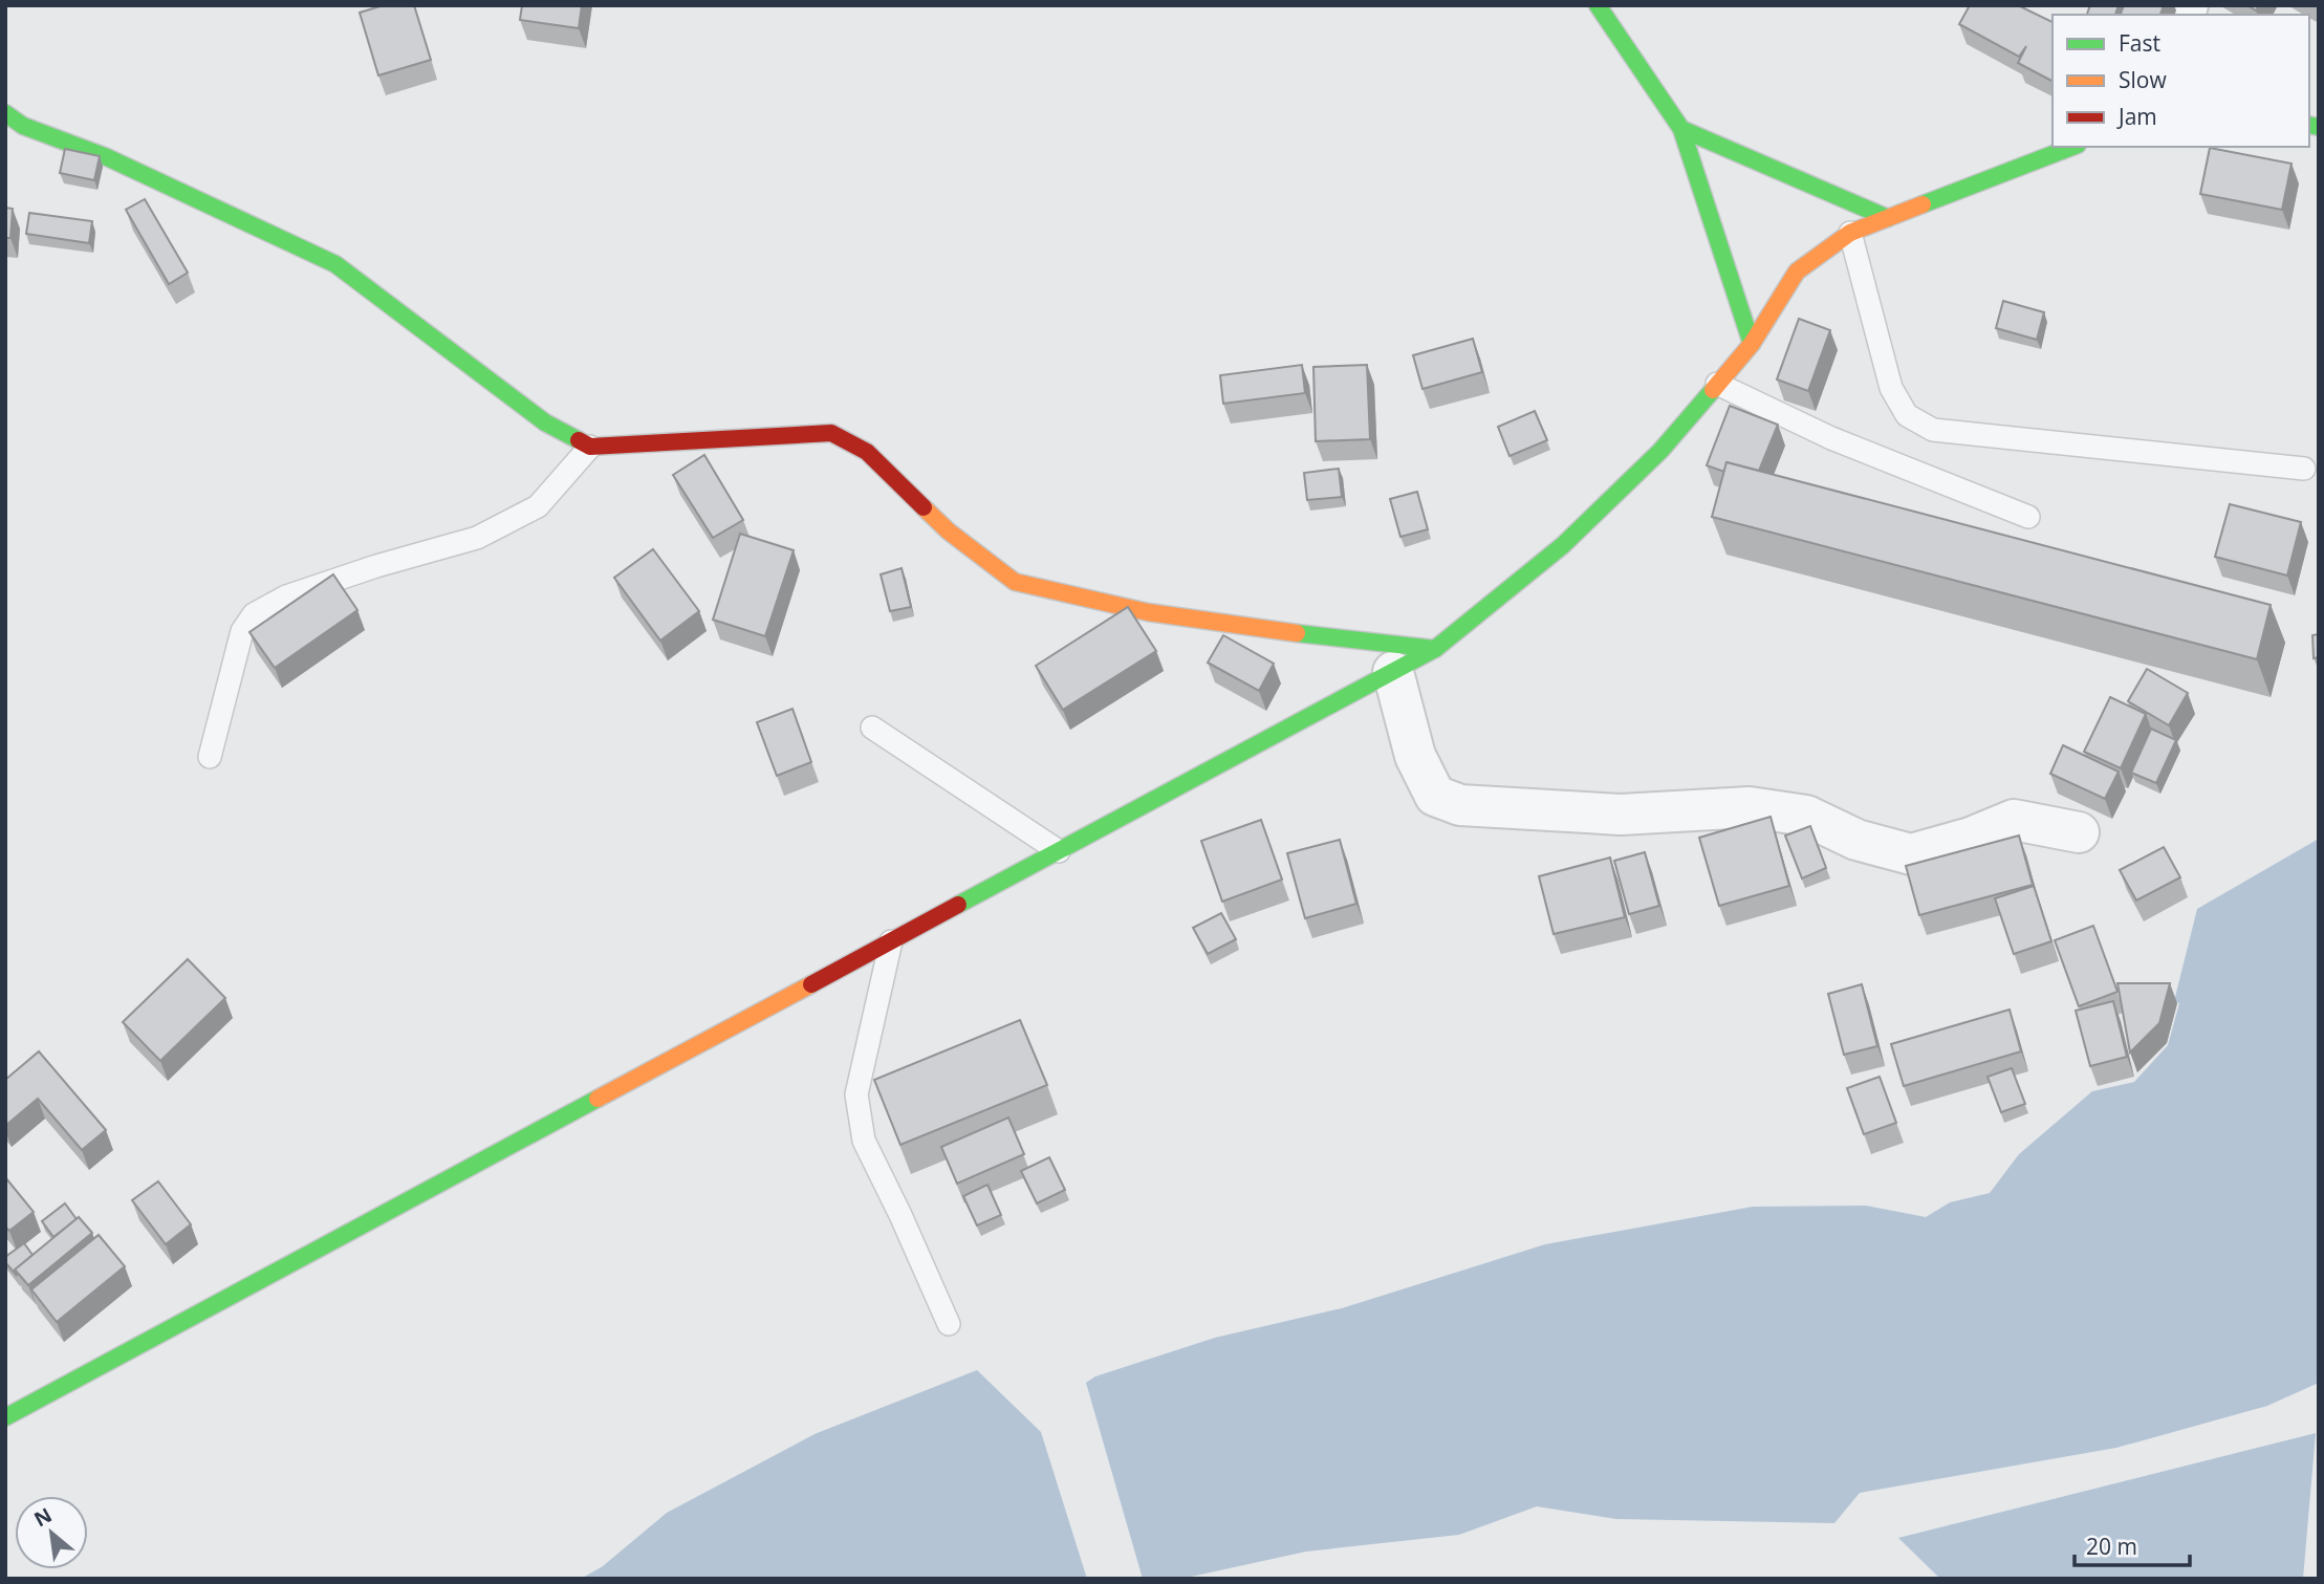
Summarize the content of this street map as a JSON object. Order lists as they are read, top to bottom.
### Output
{
  "legend": ["Fast", "Slow", "Jam"],
  "scale_bar": "20 m",
  "north": "top left"
}
